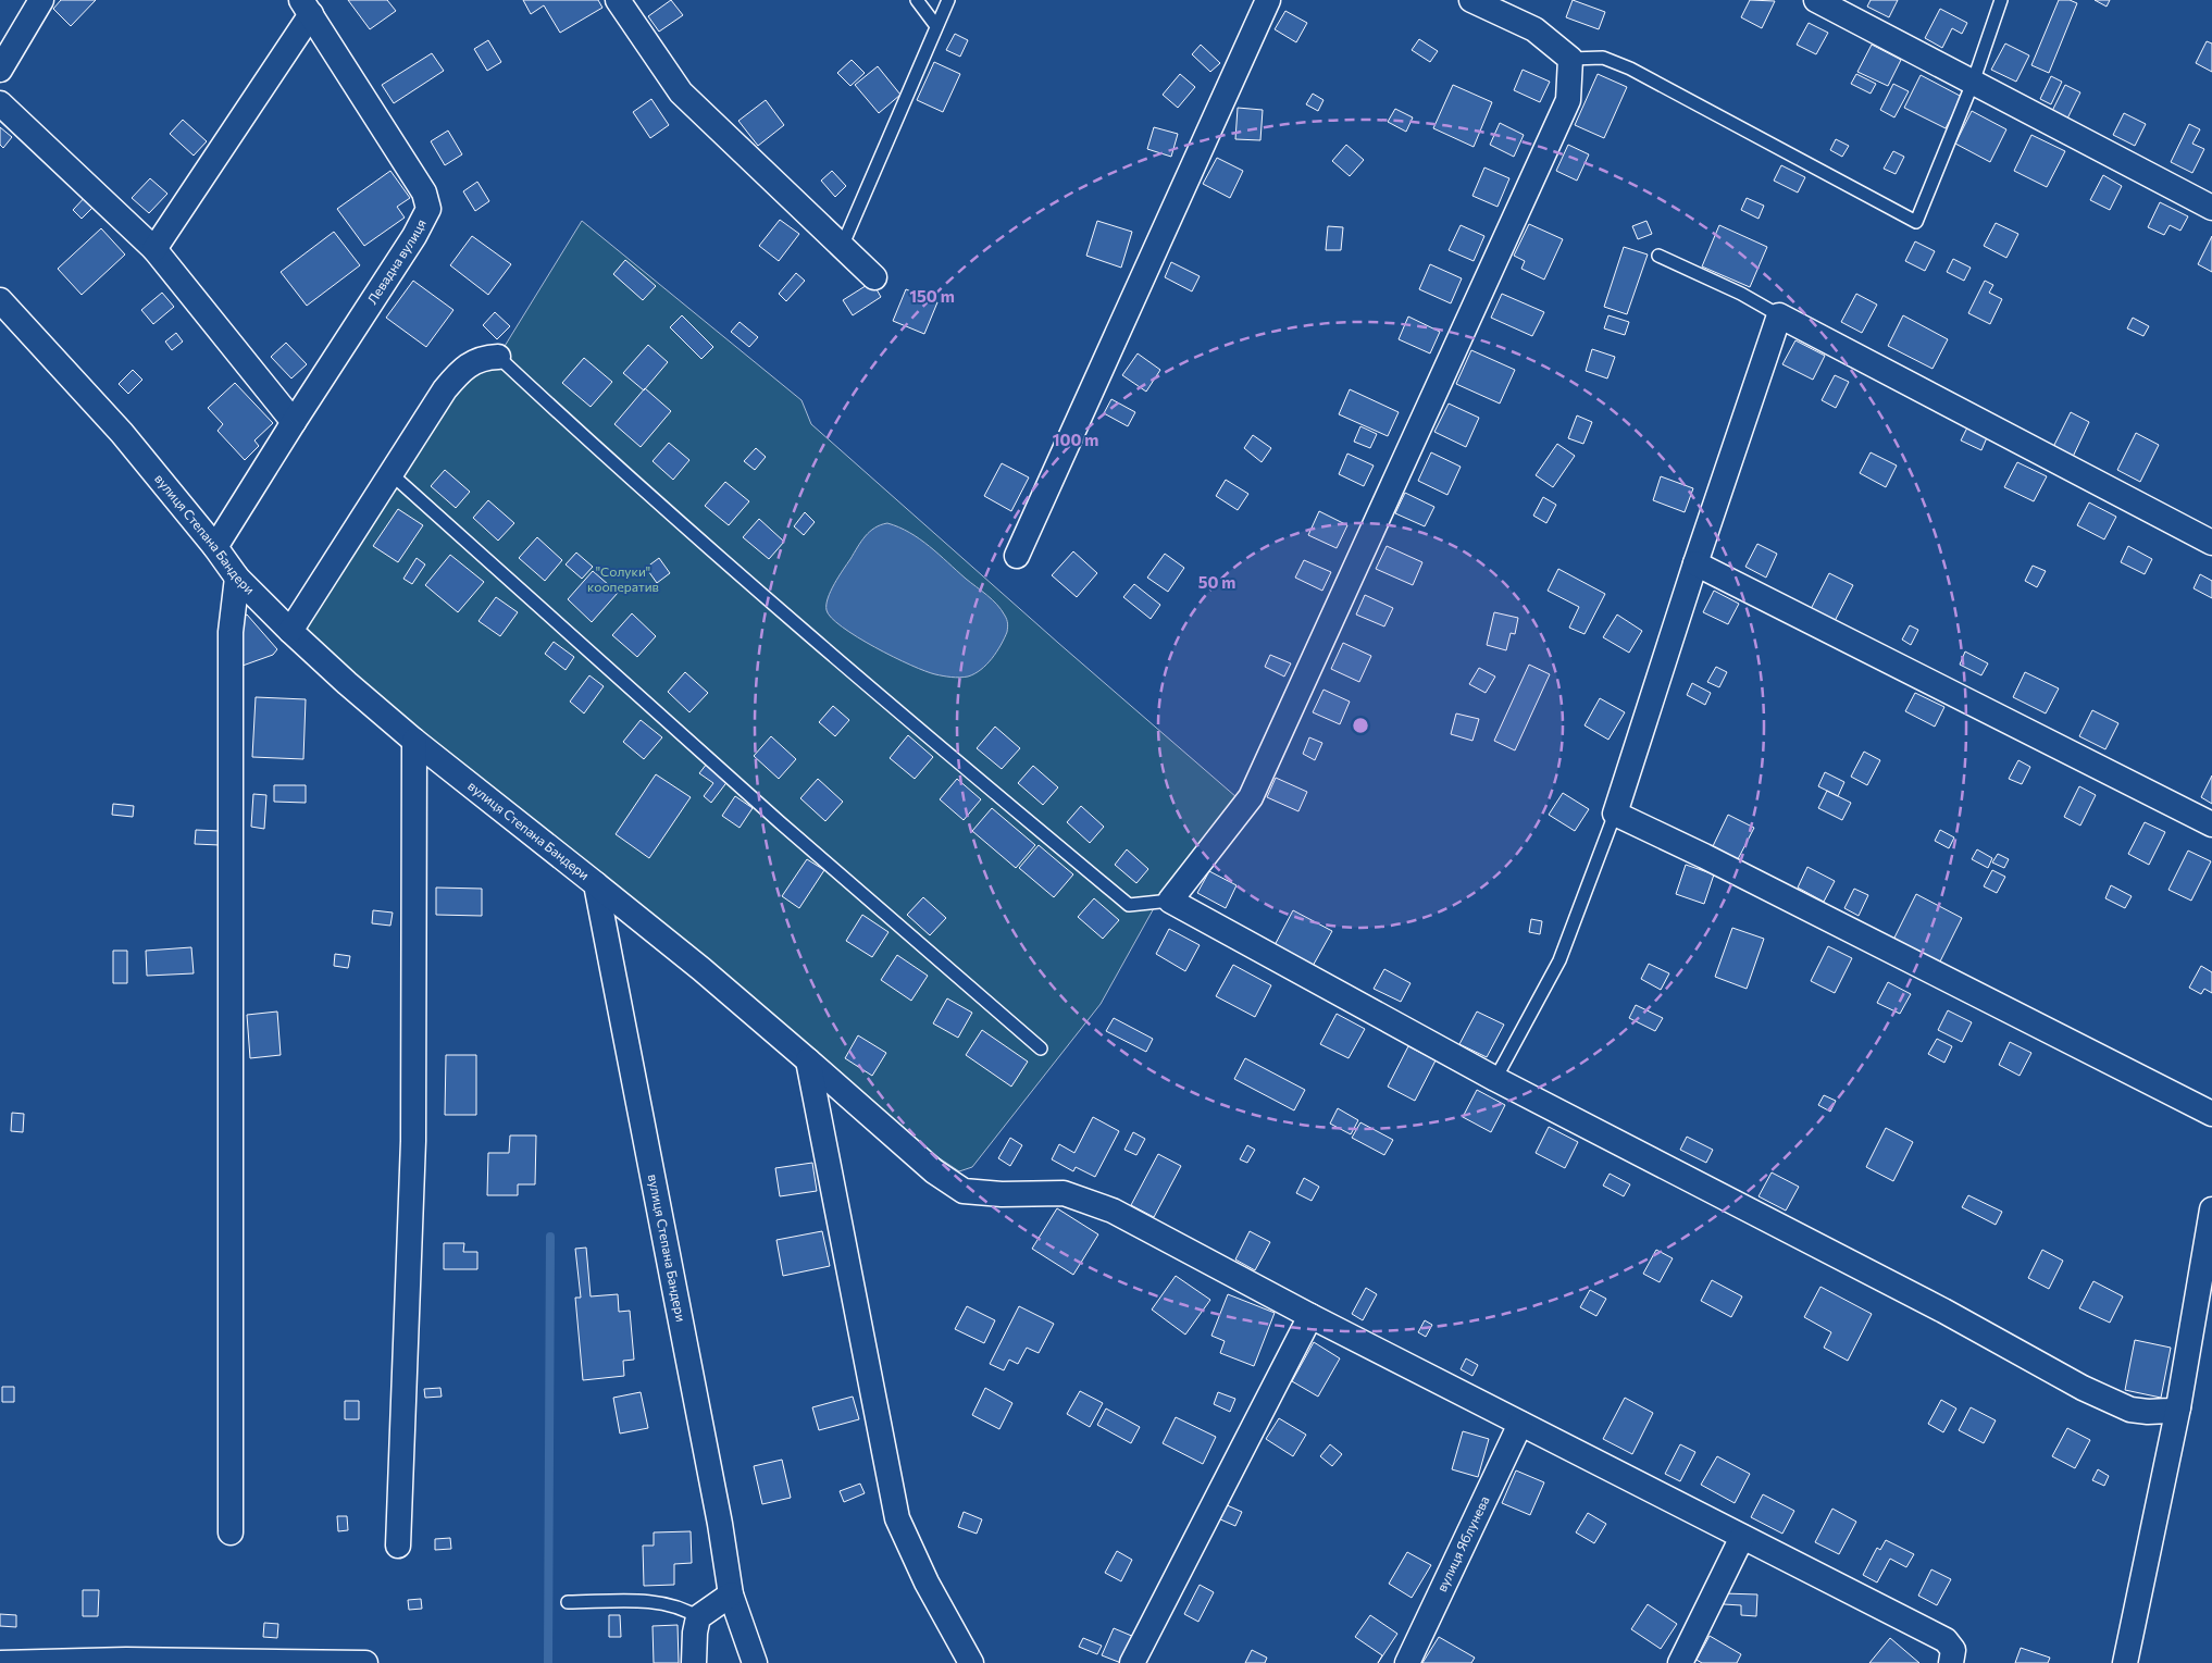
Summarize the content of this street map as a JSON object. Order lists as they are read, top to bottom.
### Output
{
  "streets": {
    "street": ["Левадна вулиця", "вулиця Степана Бандери", "вулиця Яблунева"]
  },
  "crossings": [
    ["Левадна вулиця", "вулиця Степана Бандери"]
  ],
  "parks": ["\"Солуки\" кооператив"],
  "rings": ["150 m", "100 m", "50 m"]
}
